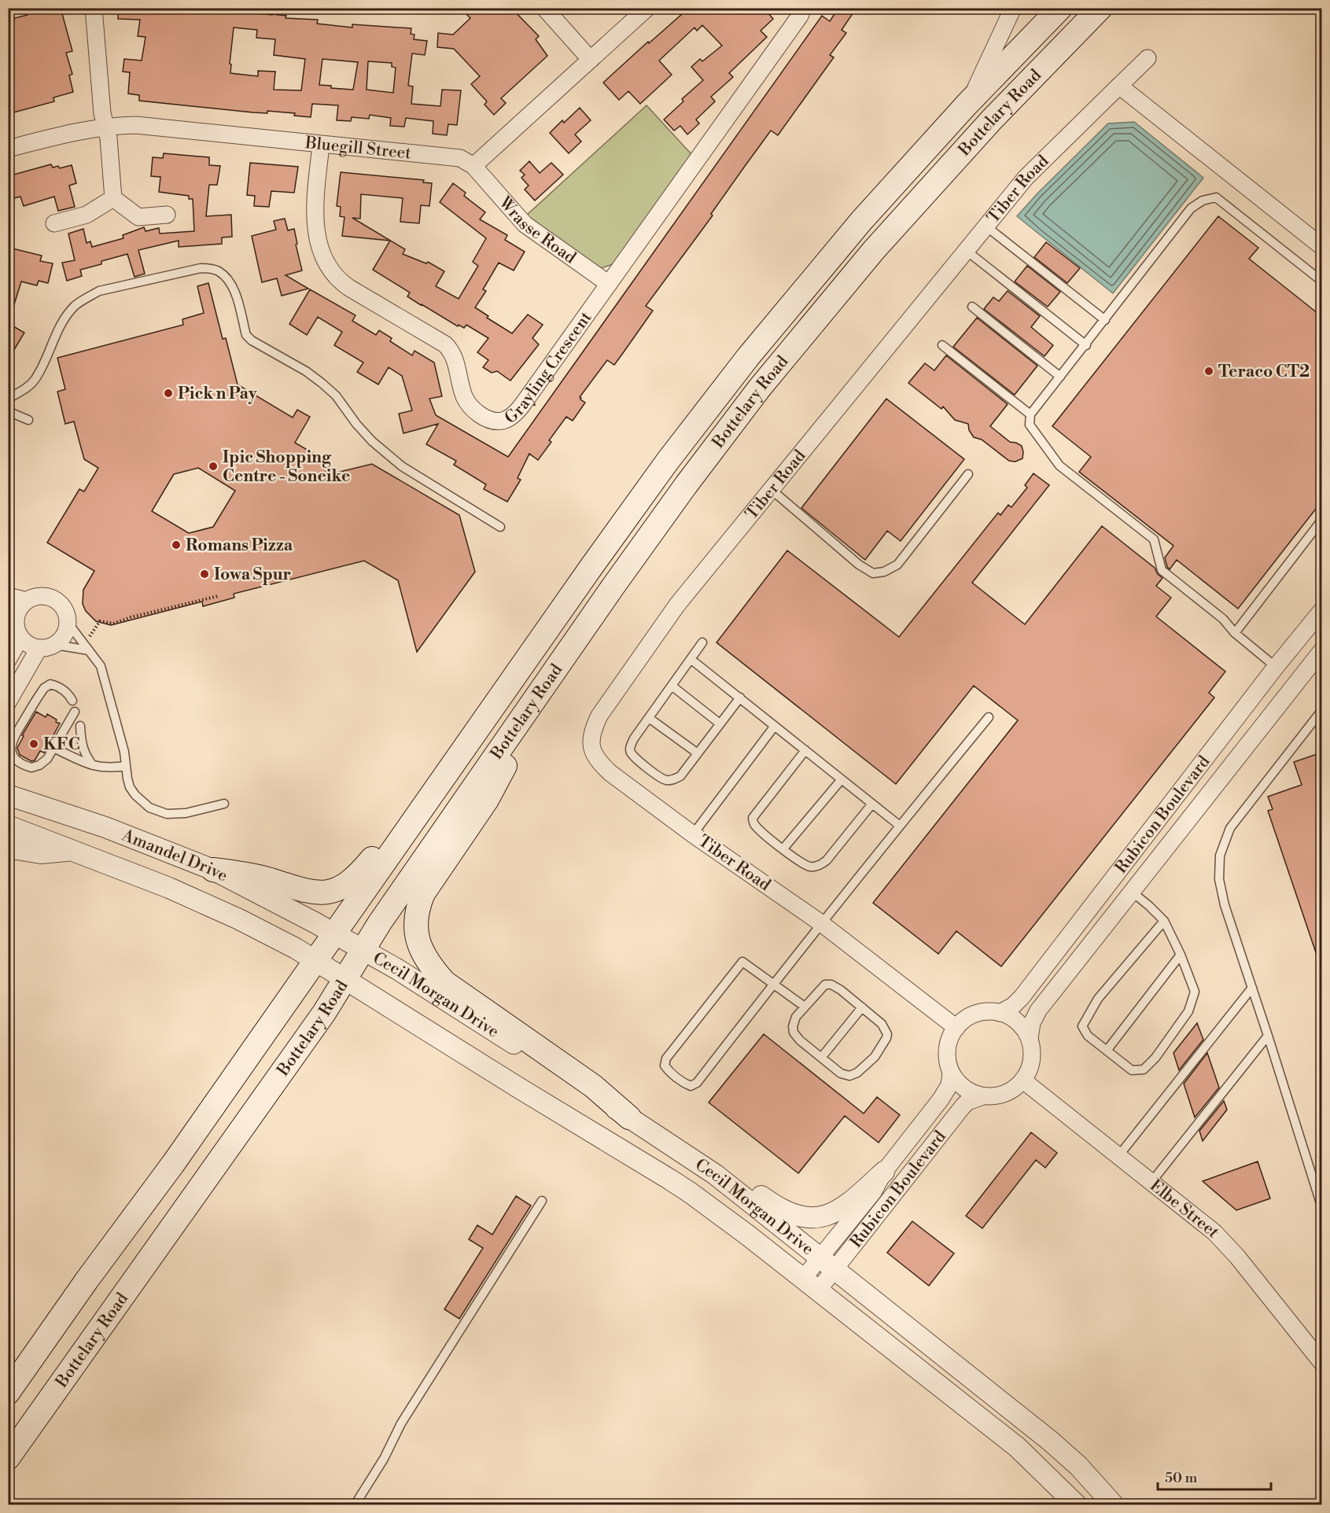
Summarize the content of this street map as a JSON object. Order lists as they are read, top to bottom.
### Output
{
  "streets": {
    "main road": ["Bottelary Road"],
    "street": [
      "Bluegill Street",
      "Tiber Road",
      "Wrasse Road",
      "Grayling Crescent",
      "Rubicon Boulevard",
      "Amandel Drive",
      "Cecil Morgan Drive",
      "Elbe Street"
    ]
  },
  "crossings": [
    ["Bottelary Road", "Amandel Drive"],
    ["Bottelary Road", "Cecil Morgan Drive"],
    ["Bluegill Street", "Wrasse Road"],
    ["Bluegill Street", "Grayling Crescent"],
    ["Tiber Road", "Rubicon Boulevard"],
    ["Tiber Road", "Elbe Street"],
    ["Wrasse Road", "Grayling Crescent"],
    ["Rubicon Boulevard", "Cecil Morgan Drive"],
    ["Rubicon Boulevard", "Elbe Street"],
    ["Amandel Drive", "Cecil Morgan Drive"]
  ],
  "places": [
    "Teraco CT2",
    "Pick n Pay",
    "Ipic Shopping Centre - Soneike",
    "Romans Pizza",
    "Iowa Spur",
    "KFC"
  ],
  "scale_bar": "50 m"
}
